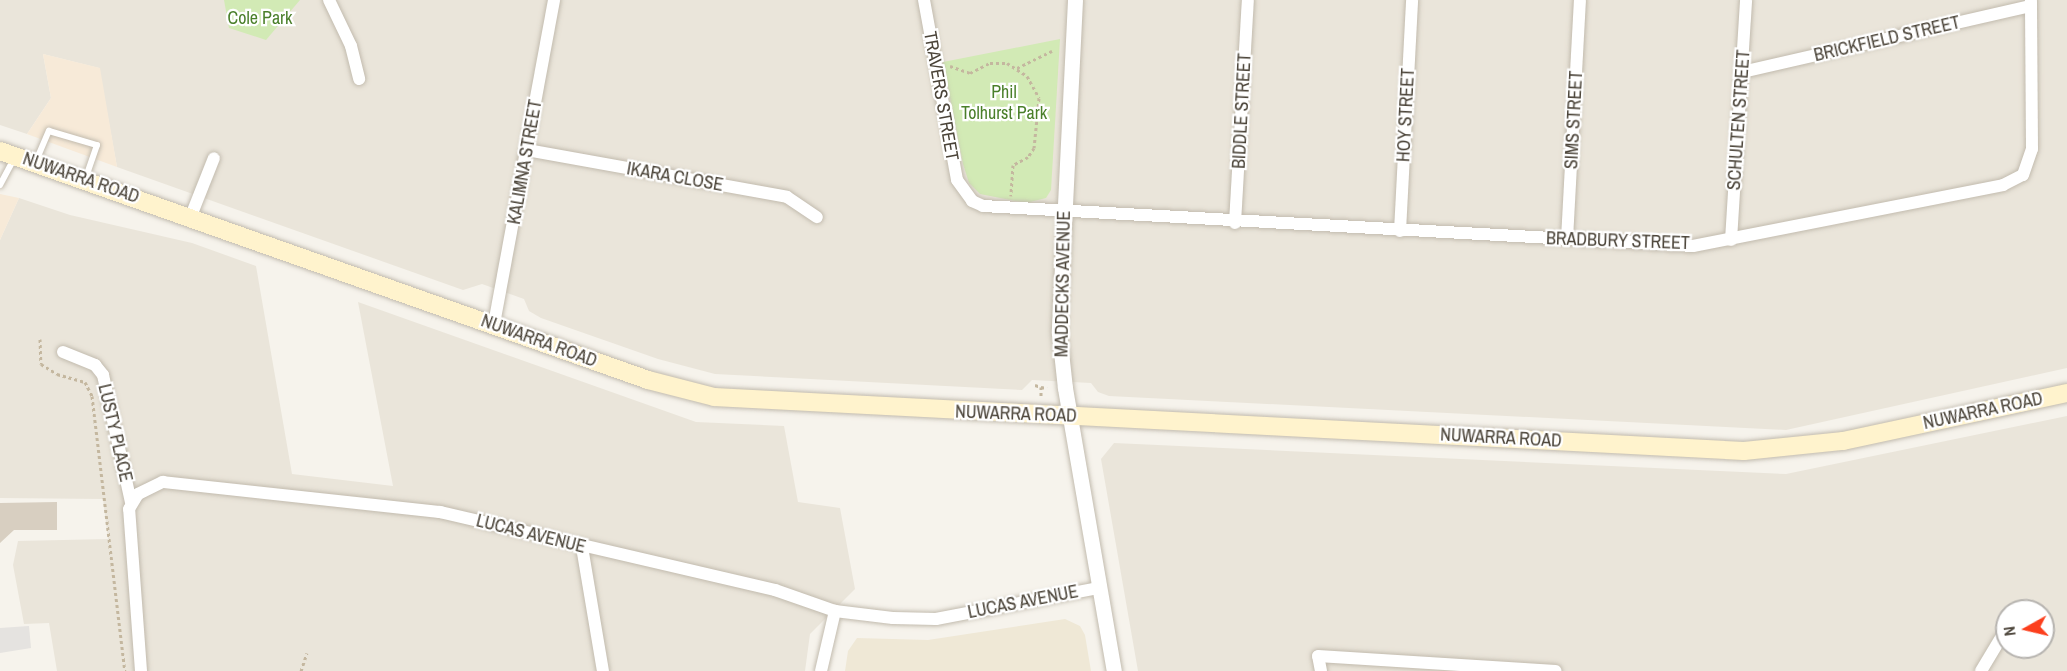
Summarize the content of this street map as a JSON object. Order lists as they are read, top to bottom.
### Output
{
  "streets": {
    "main road": ["NUWARRA ROAD"],
    "street": [
      "BRICKFIELD STREET",
      "TRAVERS STREET",
      "BIDDLE STREET",
      "HOY STREET",
      "SIMS STREET",
      "SCHULTEN STREET",
      "KALIMNA STREET",
      "IKARA CLOSE",
      "BRADBURY STREET",
      "MADDECKS AVENUE",
      "LUSTY PLACE",
      "LUCAS AVENUE"
    ]
  },
  "crossings": [
    ["BRICKFIELD STREET", "SCHULTEN STREET"],
    ["BRICKFIELD STREET", "BRADBURY STREET"],
    ["TRAVERS STREET", "BRADBURY STREET"],
    ["TRAVERS STREET", "MADDECKS AVENUE"],
    ["BIDDLE STREET", "BRADBURY STREET"],
    ["HOY STREET", "BRADBURY STREET"],
    ["SIMS STREET", "BRADBURY STREET"],
    ["SCHULTEN STREET", "BRADBURY STREET"],
    ["KALIMNA STREET", "IKARA CLOSE"],
    ["KALIMNA STREET", "NUWARRA ROAD"],
    ["NUWARRA ROAD", "MADDECKS AVENUE"],
    ["BRADBURY STREET", "MADDECKS AVENUE"],
    ["MADDECKS AVENUE", "LUCAS AVENUE"],
    ["LUSTY PLACE", "LUCAS AVENUE"]
  ],
  "parks": ["Cole Park", "Phil Tolhurst Park"],
  "north": "left"
}
